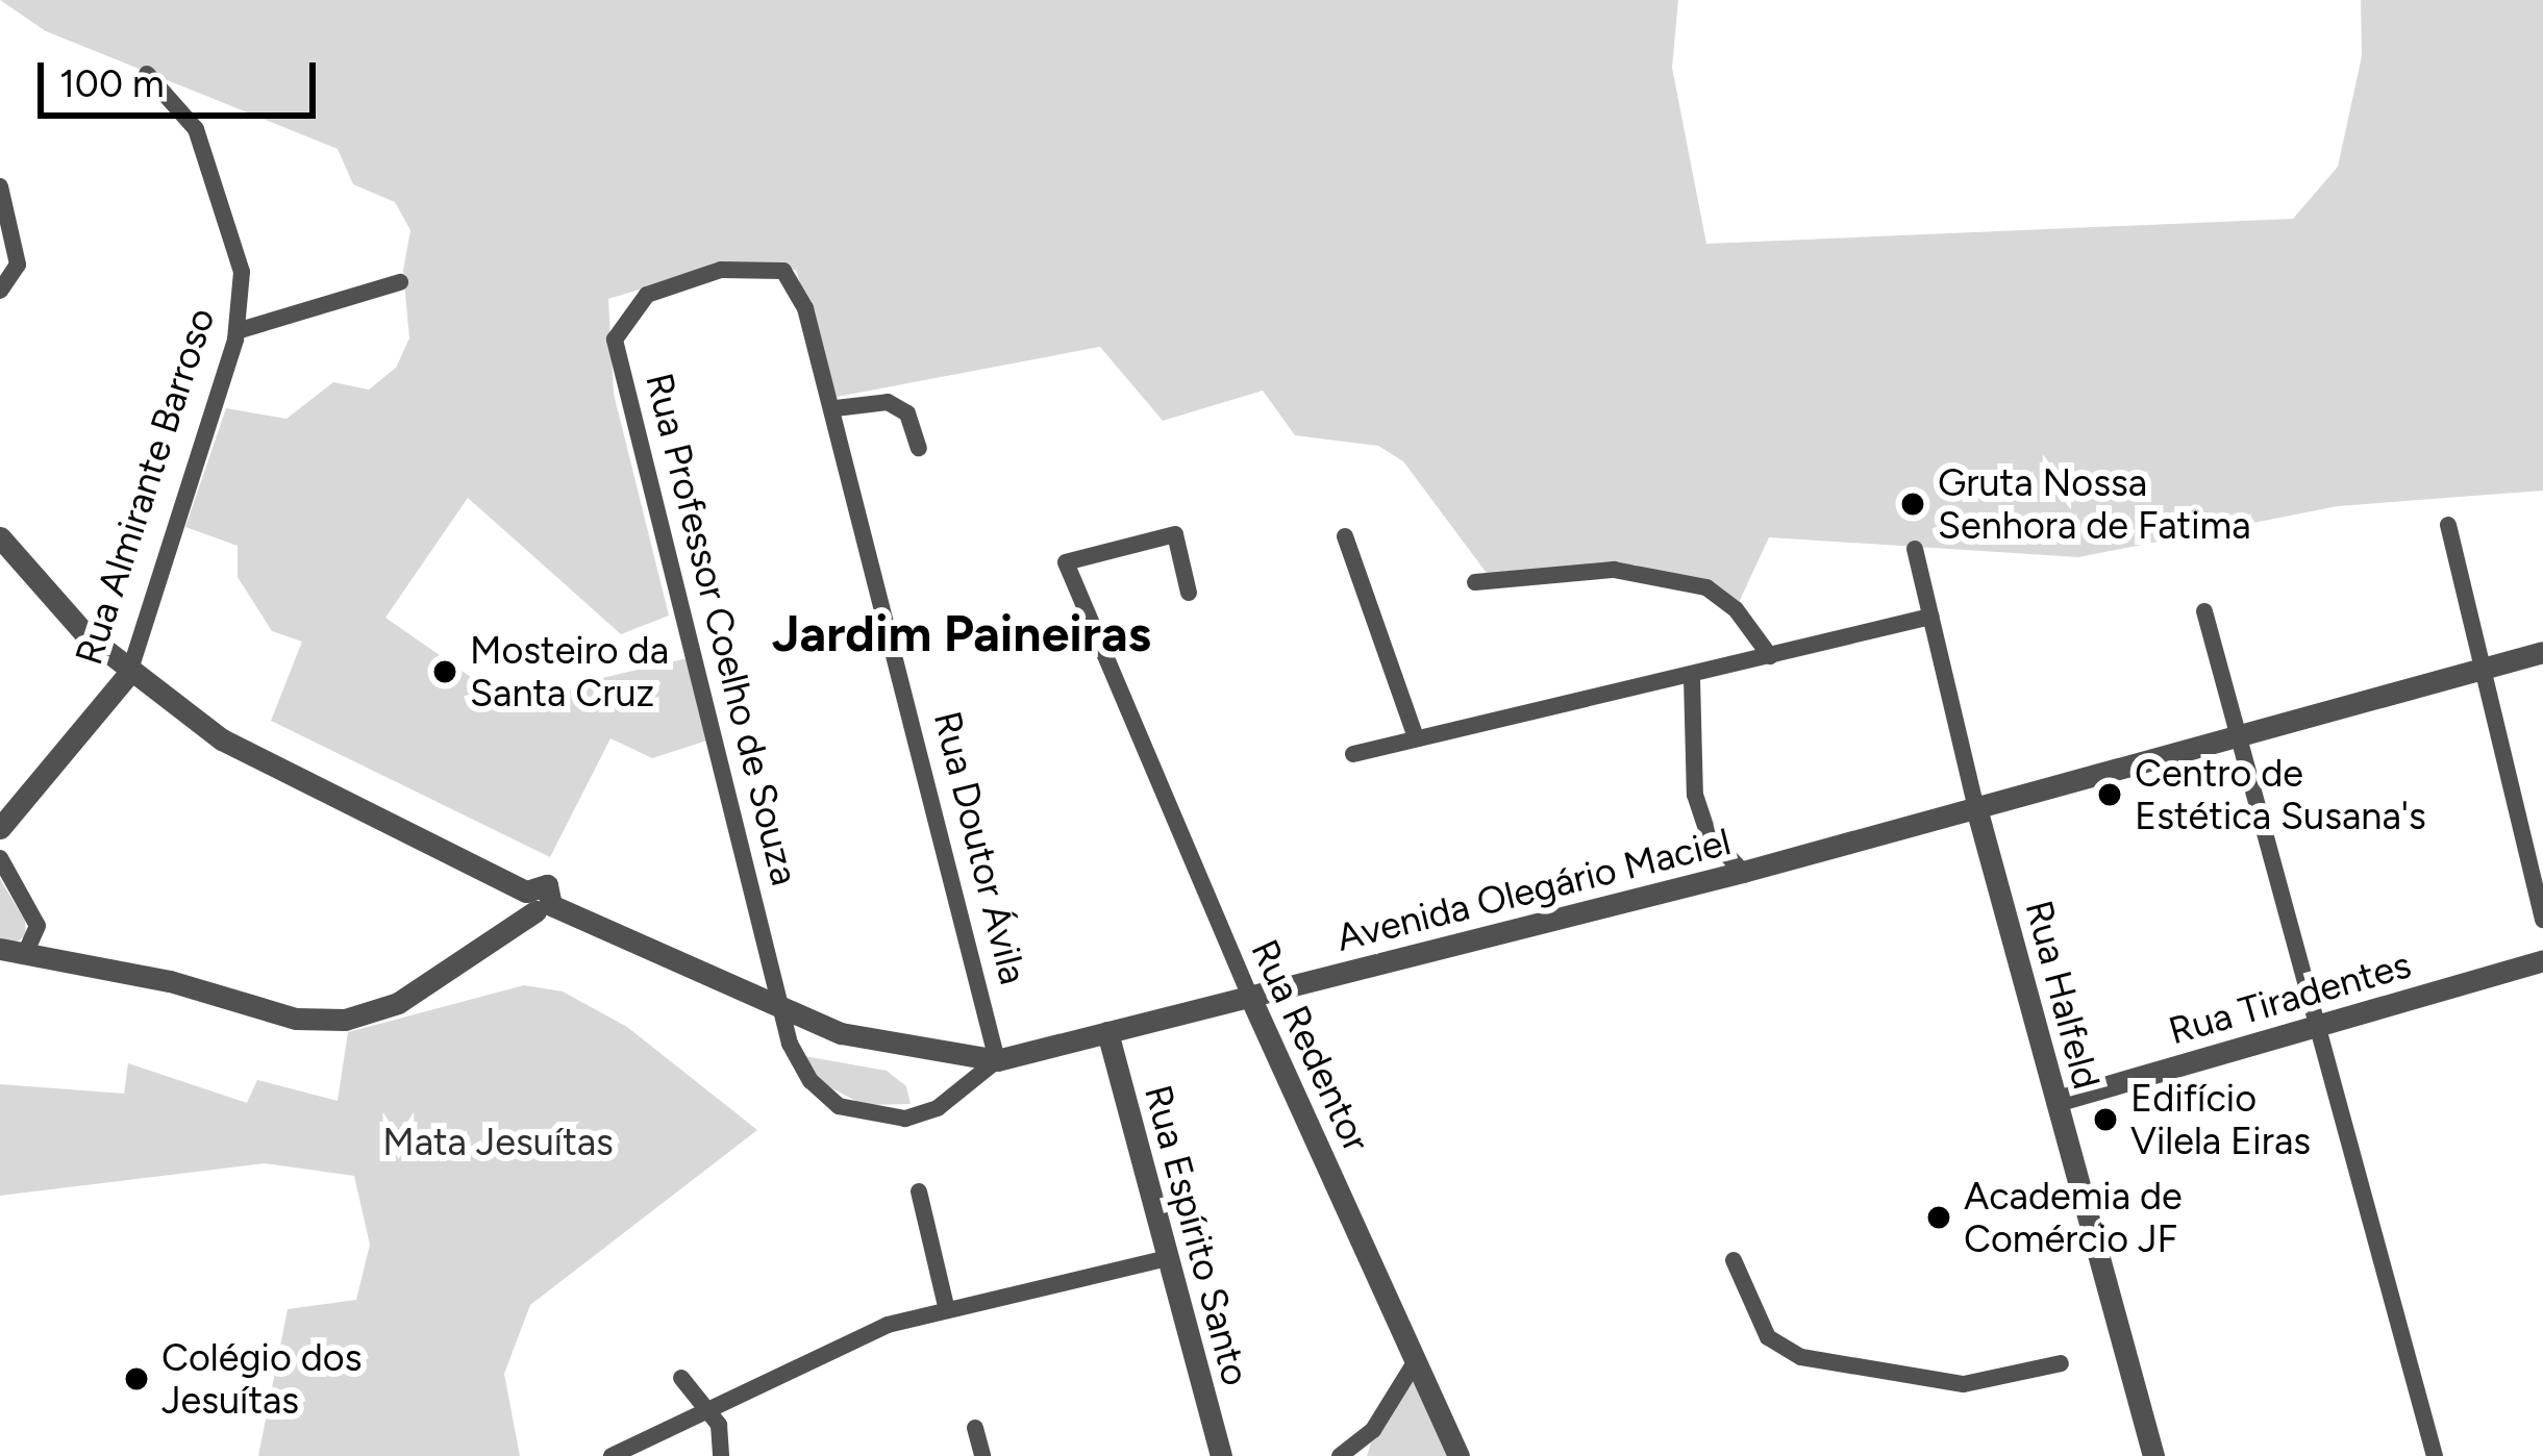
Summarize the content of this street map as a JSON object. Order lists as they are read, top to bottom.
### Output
{
  "streets": {
    "street": [
      "Rua Almirante Barroso",
      "Rua Professor Coelho de Souza",
      "Rua Doutor Ávila",
      "Avenida Olegário Maciel",
      "Rua Halfeld",
      "Rua Tiradentes",
      "Rua Redentor",
      "Rua Espírito Santo"
    ]
  },
  "crossings": [
    ["Rua Almirante Barroso", "Avenida Olegário Maciel"],
    ["Rua Professor Coelho de Souza", "Rua Doutor Ávila"],
    ["Rua Professor Coelho de Souza", "Avenida Olegário Maciel"],
    ["Rua Doutor Ávila", "Avenida Olegário Maciel"],
    ["Avenida Olegário Maciel", "Rua Halfeld"],
    ["Avenida Olegário Maciel", "Rua Redentor"],
    ["Avenida Olegário Maciel", "Rua Espírito Santo"],
    ["Rua Halfeld", "Rua Tiradentes"]
  ],
  "districts": ["Jardim Paineiras"],
  "parks": ["Mata Jesuítas"],
  "places": [
    "Gruta Nossa Senhora de Fatima",
    "Mosteiro da Santa Cruz",
    "Centro de Estética Susana's",
    "Edifício Vilela Eiras",
    "Academia de Comércio JF",
    "Colégio dos Jesuítas"
  ],
  "scale_bar": "100 m"
}
